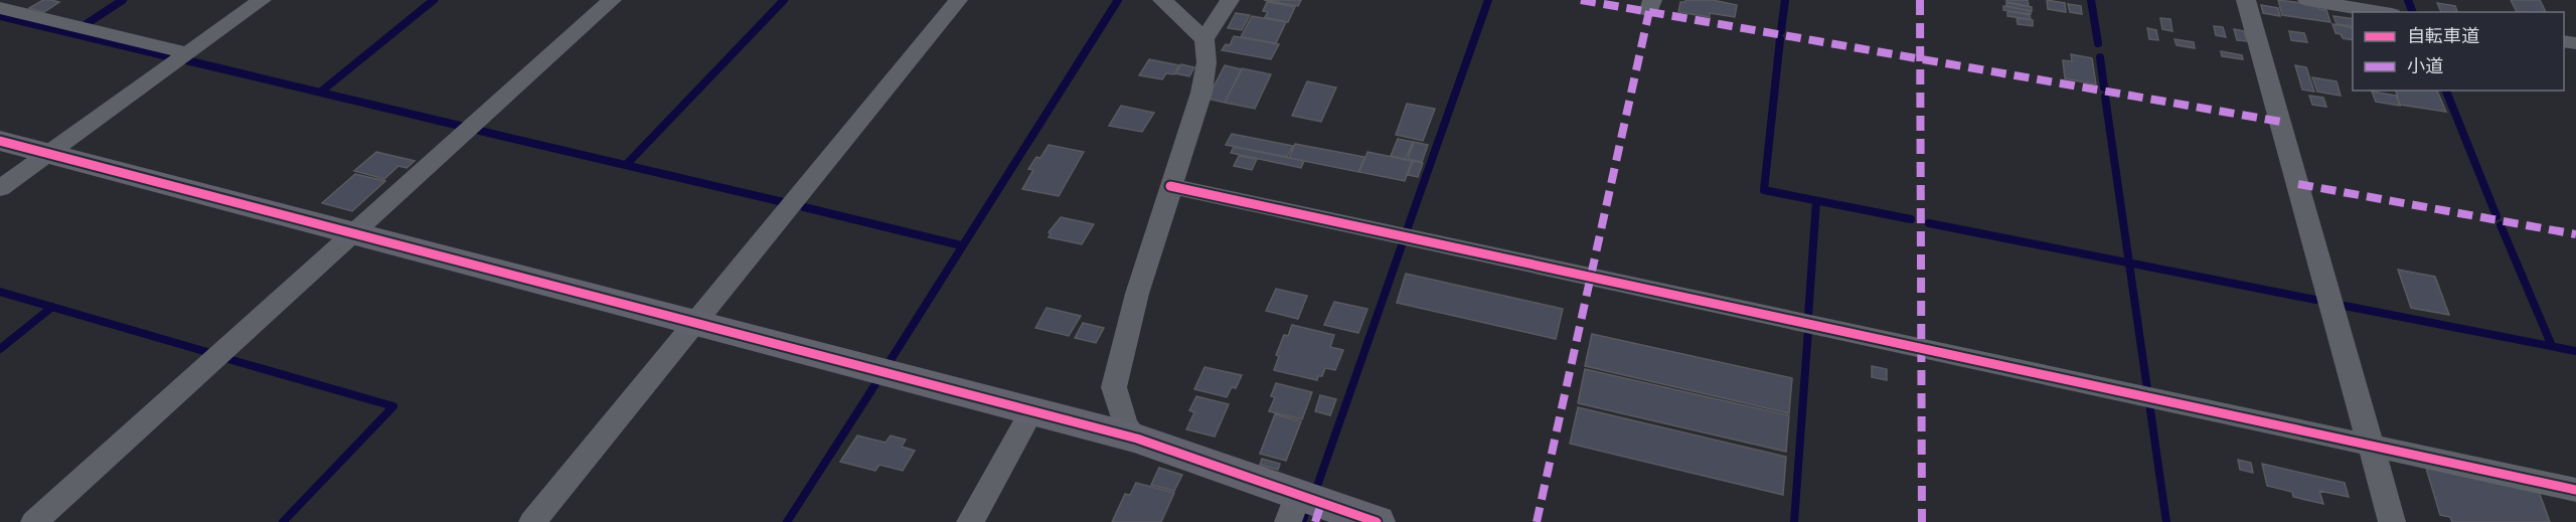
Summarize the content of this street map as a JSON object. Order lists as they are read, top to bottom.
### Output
{
  "legend": ["自転車道", "小道"]
}
